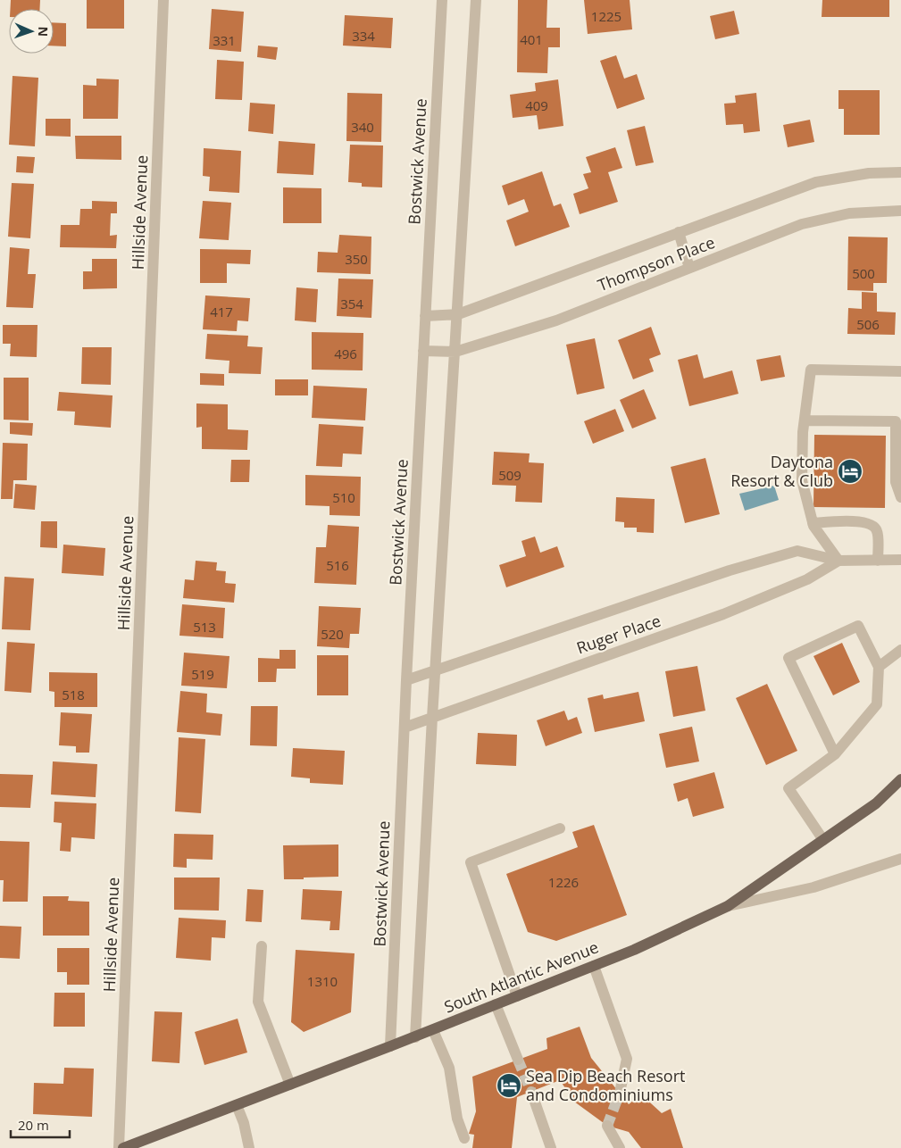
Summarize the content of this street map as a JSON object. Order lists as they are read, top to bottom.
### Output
{
  "streets": {
    "main road": ["South Atlantic Avenue"],
    "street": [
      "Bostwick Avenue",
      "Hillside Avenue",
      "Thompson Place",
      "Ruger Place"
    ]
  },
  "crossings": [
    ["Bostwick Avenue", "Thompson Place"],
    ["Bostwick Avenue", "Ruger Place"],
    ["Bostwick Avenue", "South Atlantic Avenue"]
  ],
  "places": {
    "hotel": ["Daytona Resort & Club", "Sea Dip Beach Resort and Condominiums"]
  },
  "house_numbers": [
    "1225",
    "334",
    "401",
    "331",
    "409",
    "340",
    "350",
    "500",
    "354",
    "417",
    "506",
    "496",
    "509",
    "510",
    "516",
    "513",
    "520",
    "519",
    "518",
    "1226",
    "1310"
  ],
  "scale_bar": "20 m",
  "north": "right"
}
